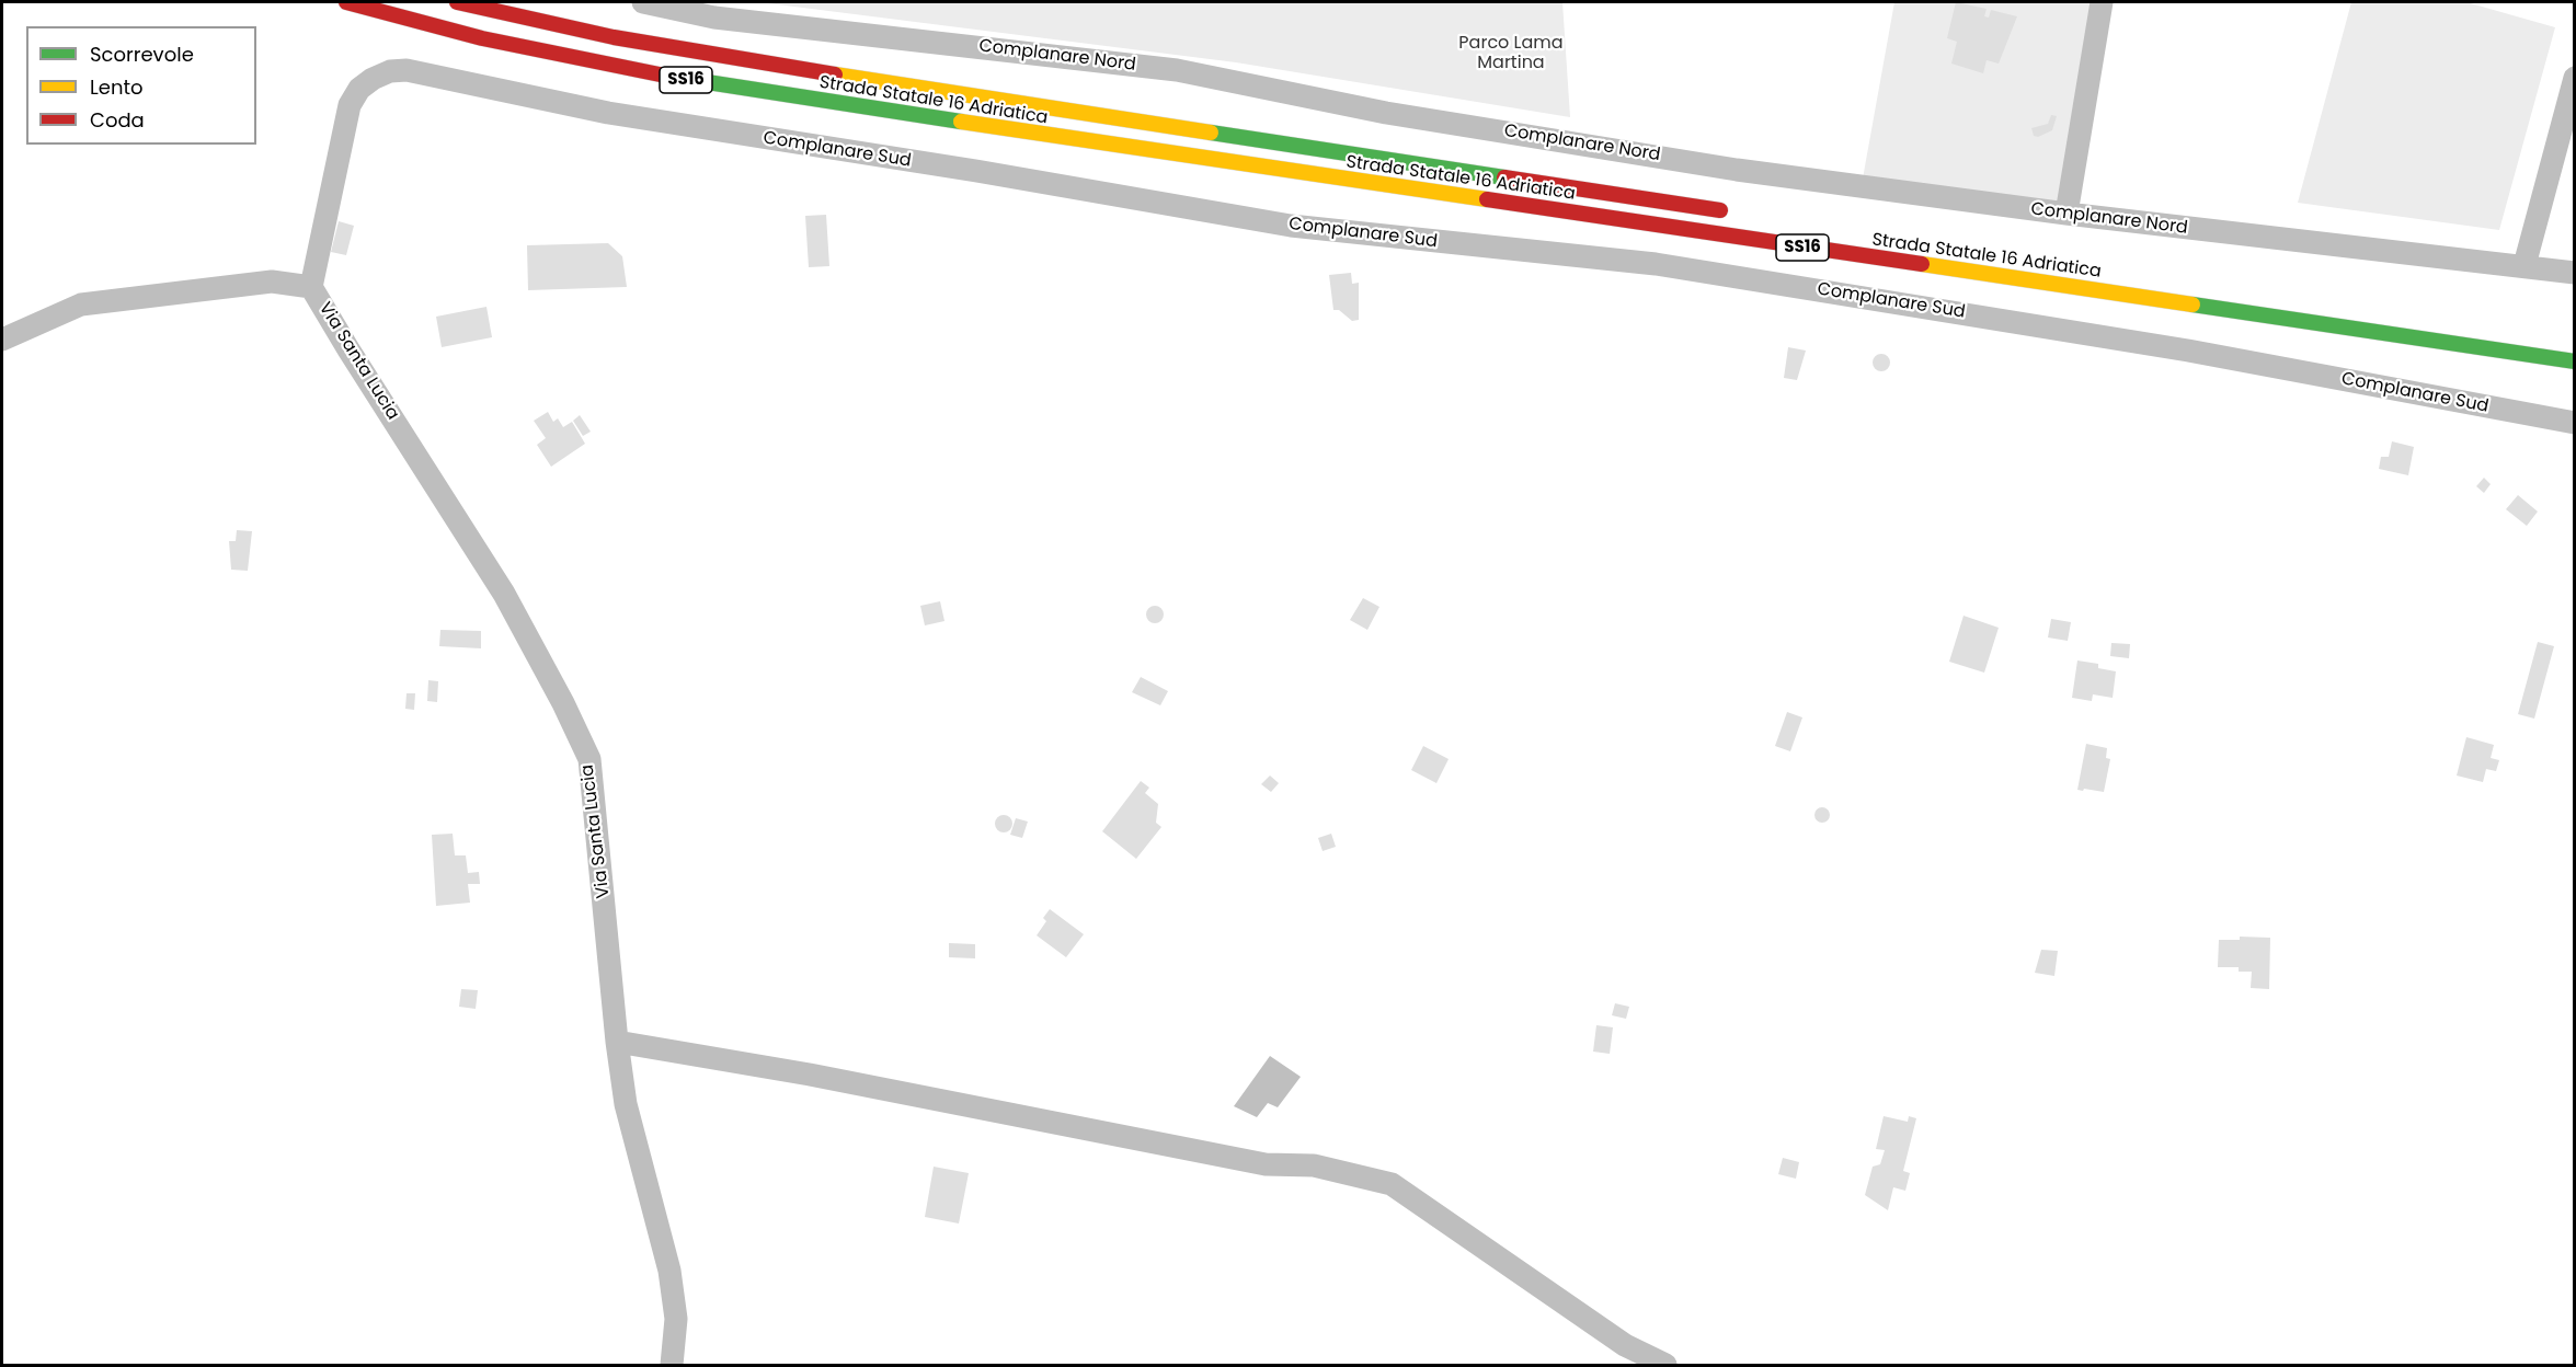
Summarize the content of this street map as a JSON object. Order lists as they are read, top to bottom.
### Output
{
  "streets": {
    "highway": ["SS16", "Strada Statale 16 Adriatica"],
    "street": ["Complanare Nord", "Complanare Sud", "Via Santa Lucia"]
  },
  "crossings": [
    ["Complanare Sud", "Via Santa Lucia"]
  ],
  "parks": ["Parco Lama Martina"],
  "legend": ["Scorrevole", "Lento", "Coda"]
}
